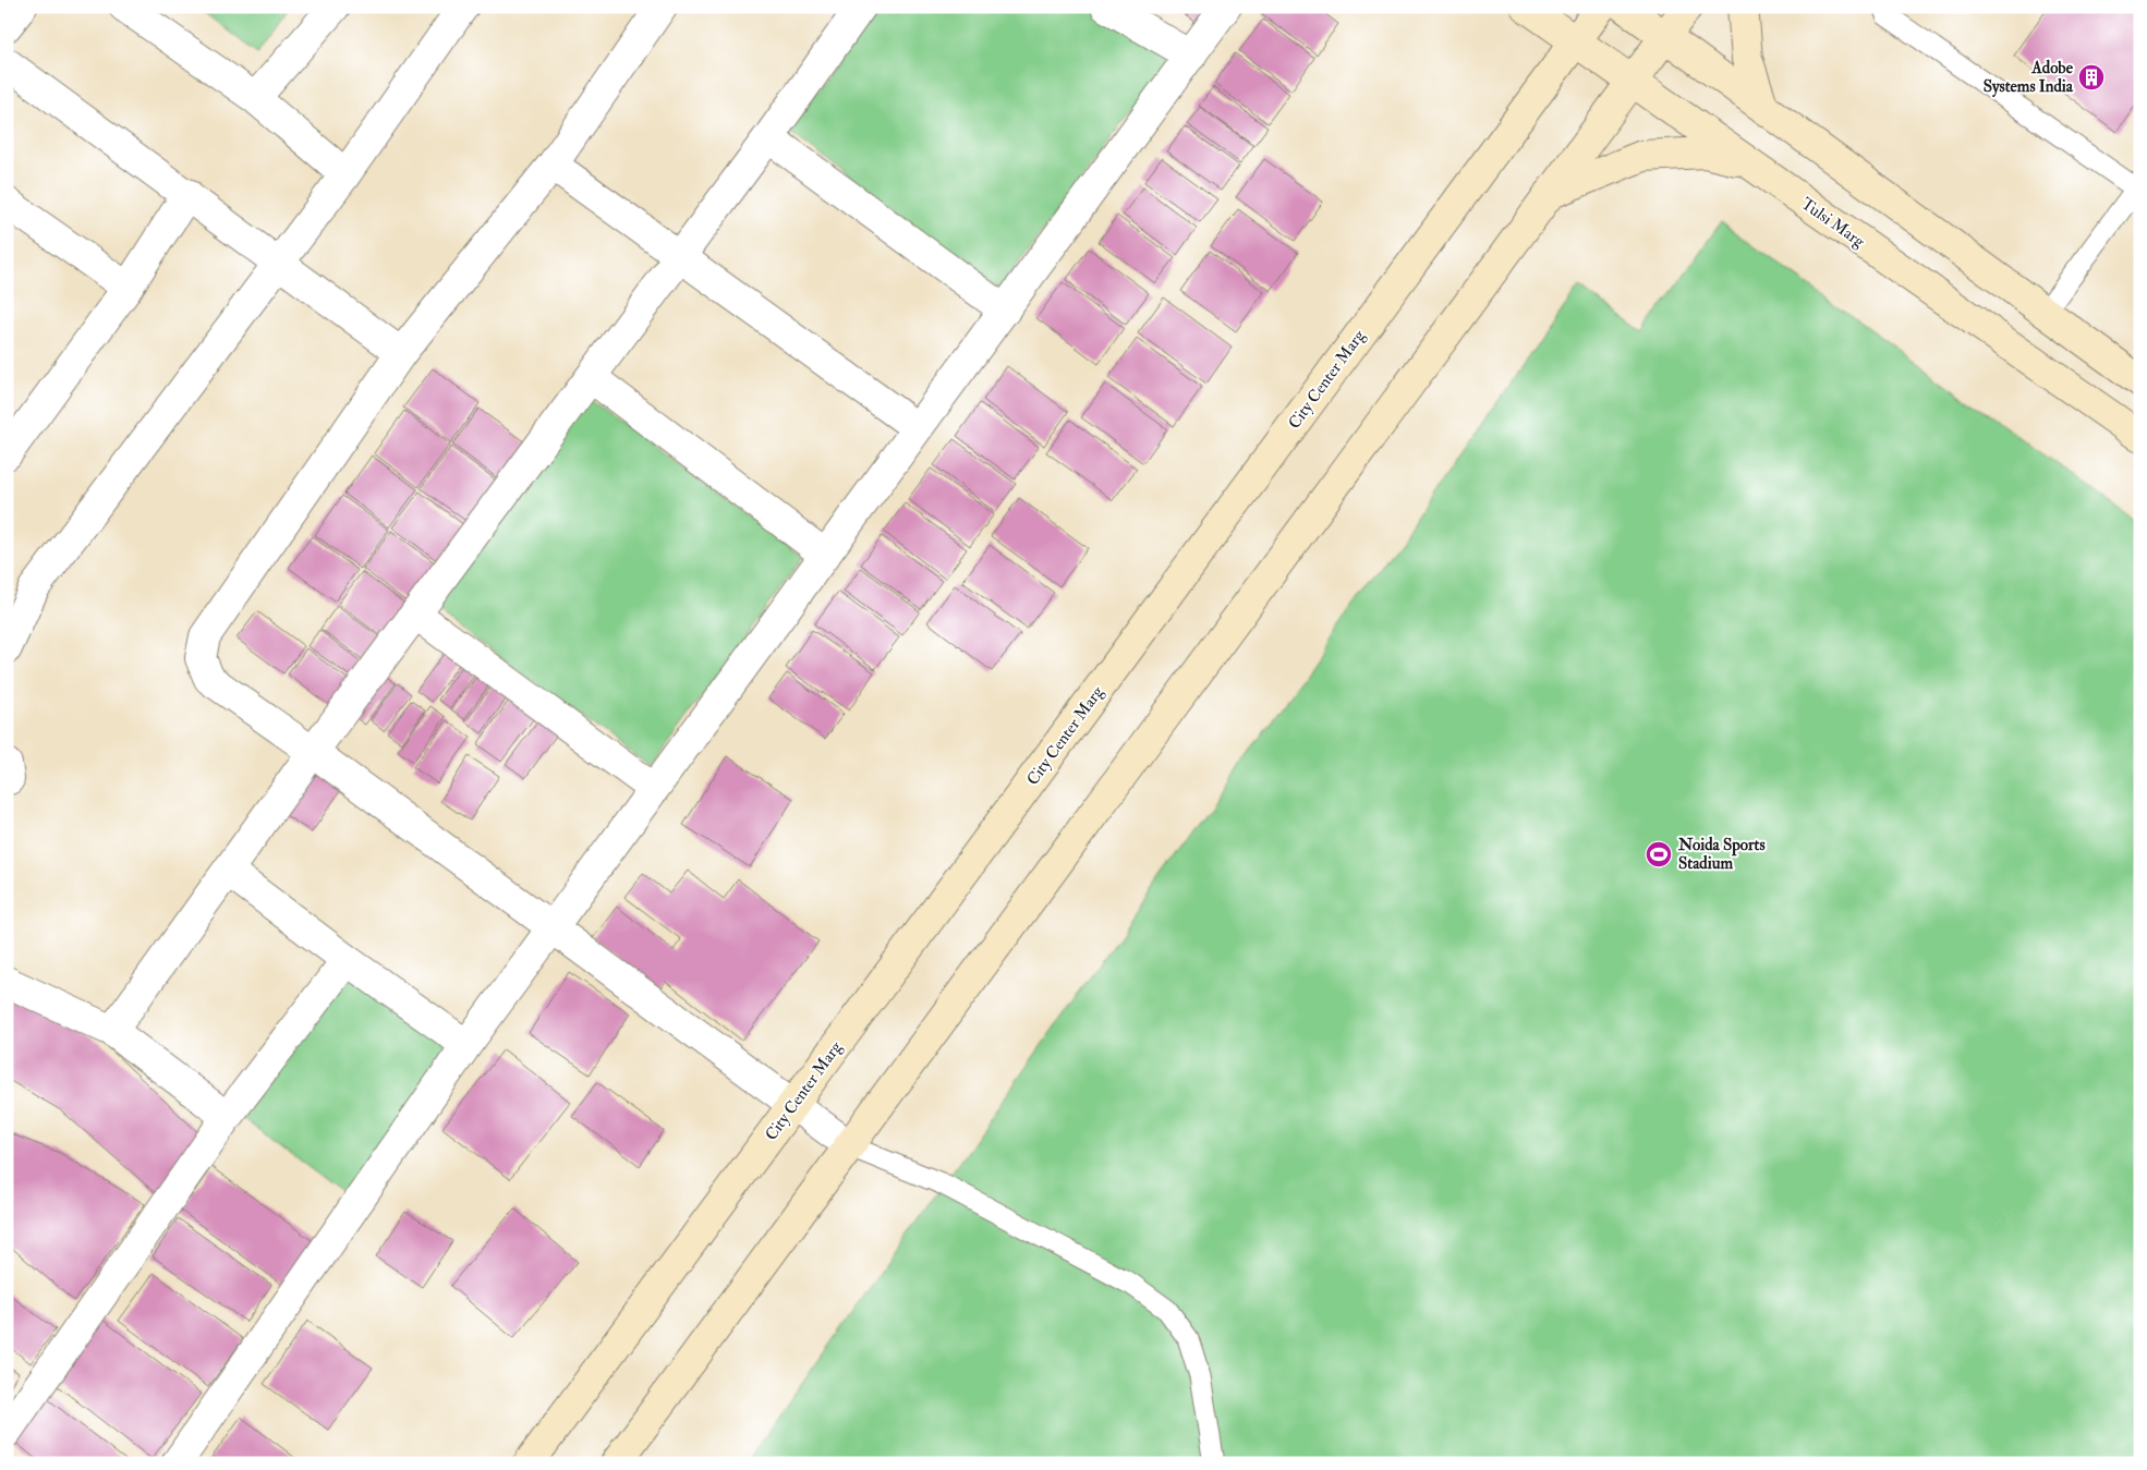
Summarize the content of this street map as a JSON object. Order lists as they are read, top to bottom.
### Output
{
  "streets": {
    "street": ["Tulsi Marg", "City Center Marg"]
  },
  "crossings": [
    ["Tulsi Marg", "City Center Marg"]
  ],
  "places": {
    "building": ["Adobe Systems India"],
    "sports": ["Noida Sports Stadium"]
  }
}
